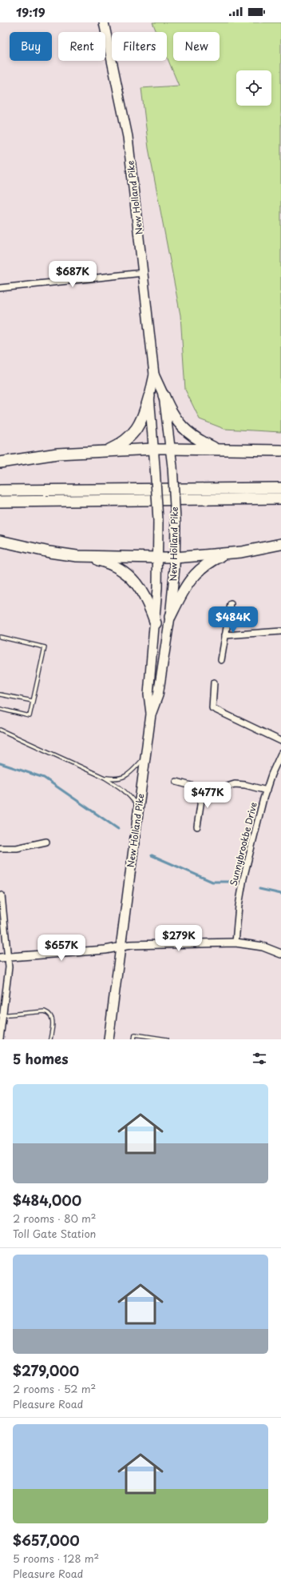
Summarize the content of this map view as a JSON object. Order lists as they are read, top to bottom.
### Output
{
  "streets": {
    "main road": ["New Holland Pike"],
    "street": ["Sunnybrookbe Drive"]
  },
  "page": {
    "status": "19:19",
    "chip": [
      "Buy",
      "Rent",
      "Filters",
      "New"
    ],
    "price": [
      "$687K",
      "$484K",
      "$477K",
      "$279K",
      "$657K"
    ],
    "heading": "5 homes",
    "list": [
      {
        "name": "$484,000",
        "note": "2 rooms · 80 m² · Toll Gate Station"
      },
      {
        "name": "$279,000",
        "note": "2 rooms · 52 m² · Pleasure Road"
      },
      {
        "name": "$657,000",
        "note": "5 rooms · 128 m² · Pleasure Road"
      }
    ]
  }
}
